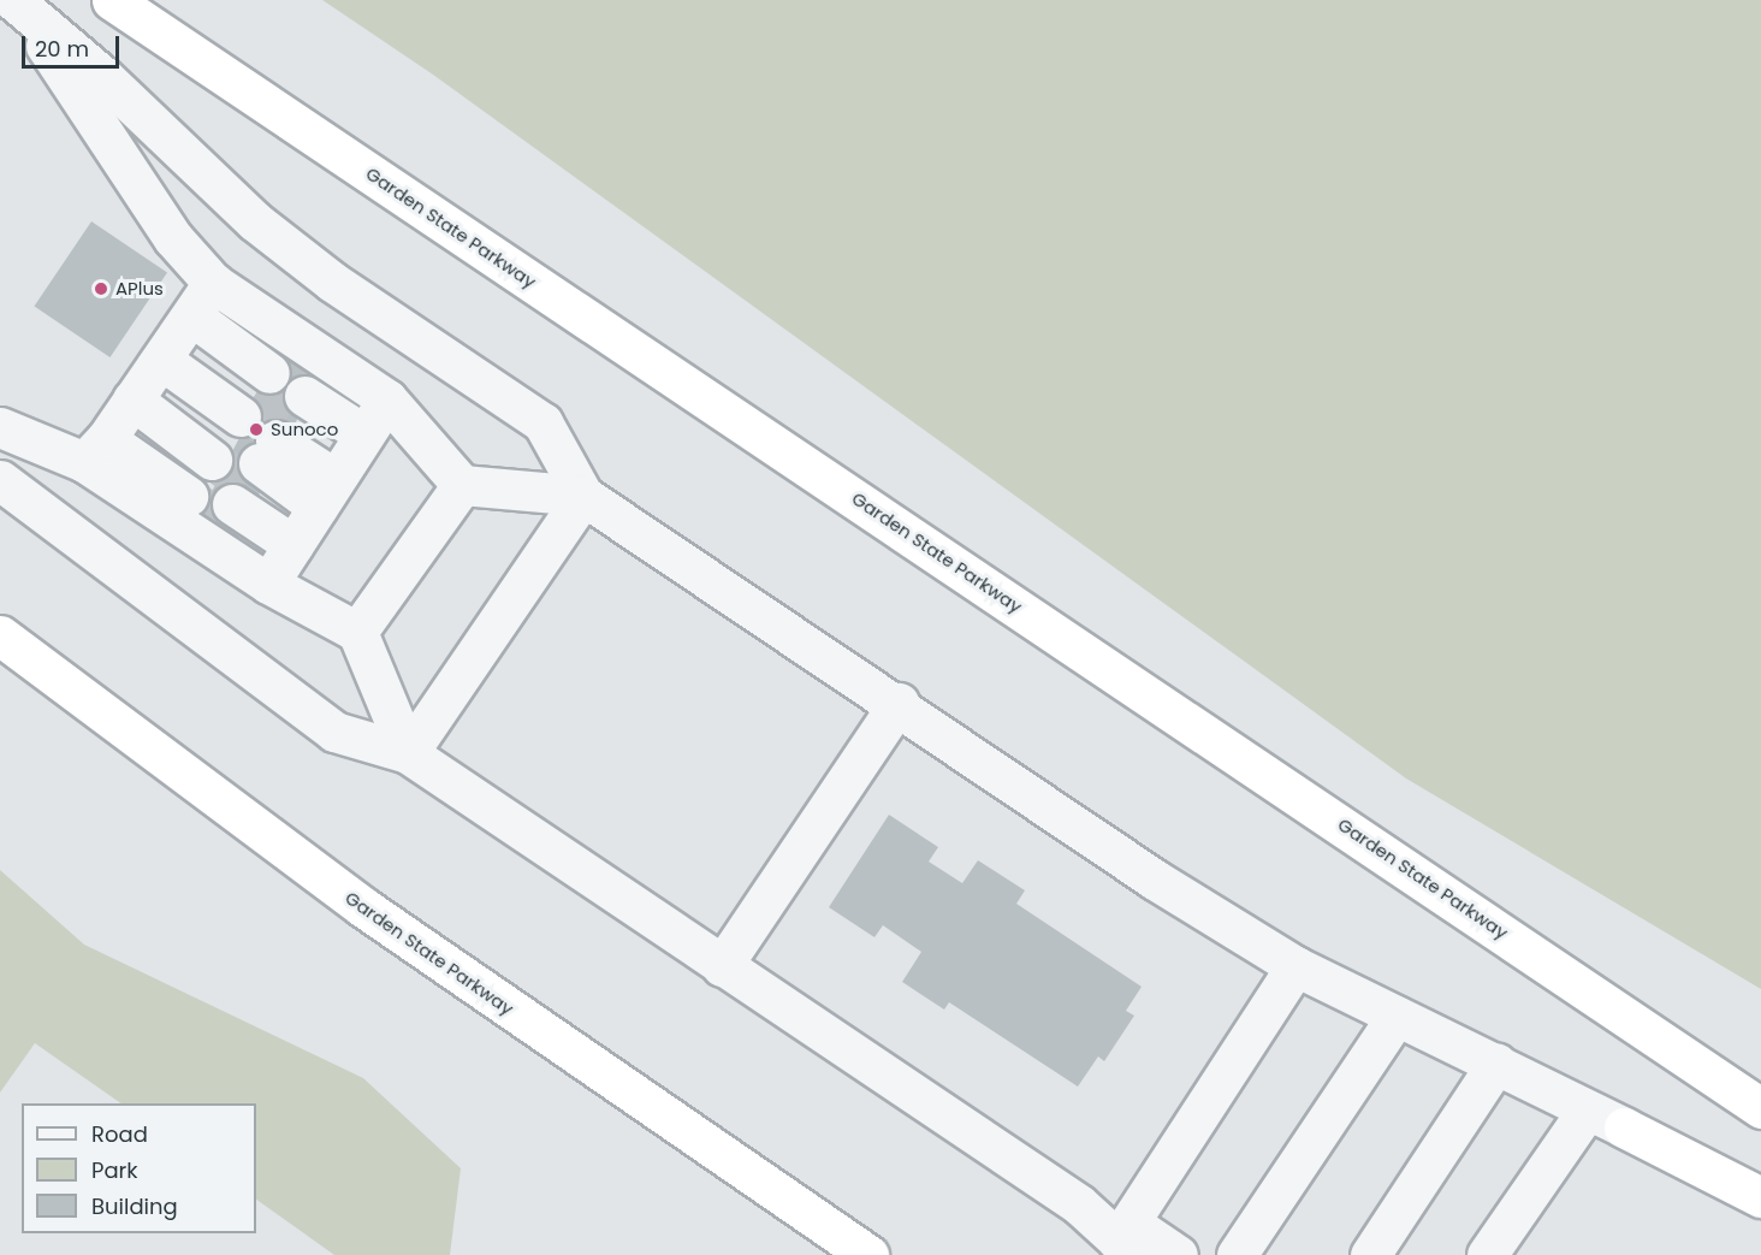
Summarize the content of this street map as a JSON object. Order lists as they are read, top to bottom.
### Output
{
  "streets": {
    "highway": ["Garden State Parkway"]
  },
  "places": ["APlus", "Sunoco"],
  "legend": ["Road", "Park", "Building"],
  "scale_bar": "20 m"
}
